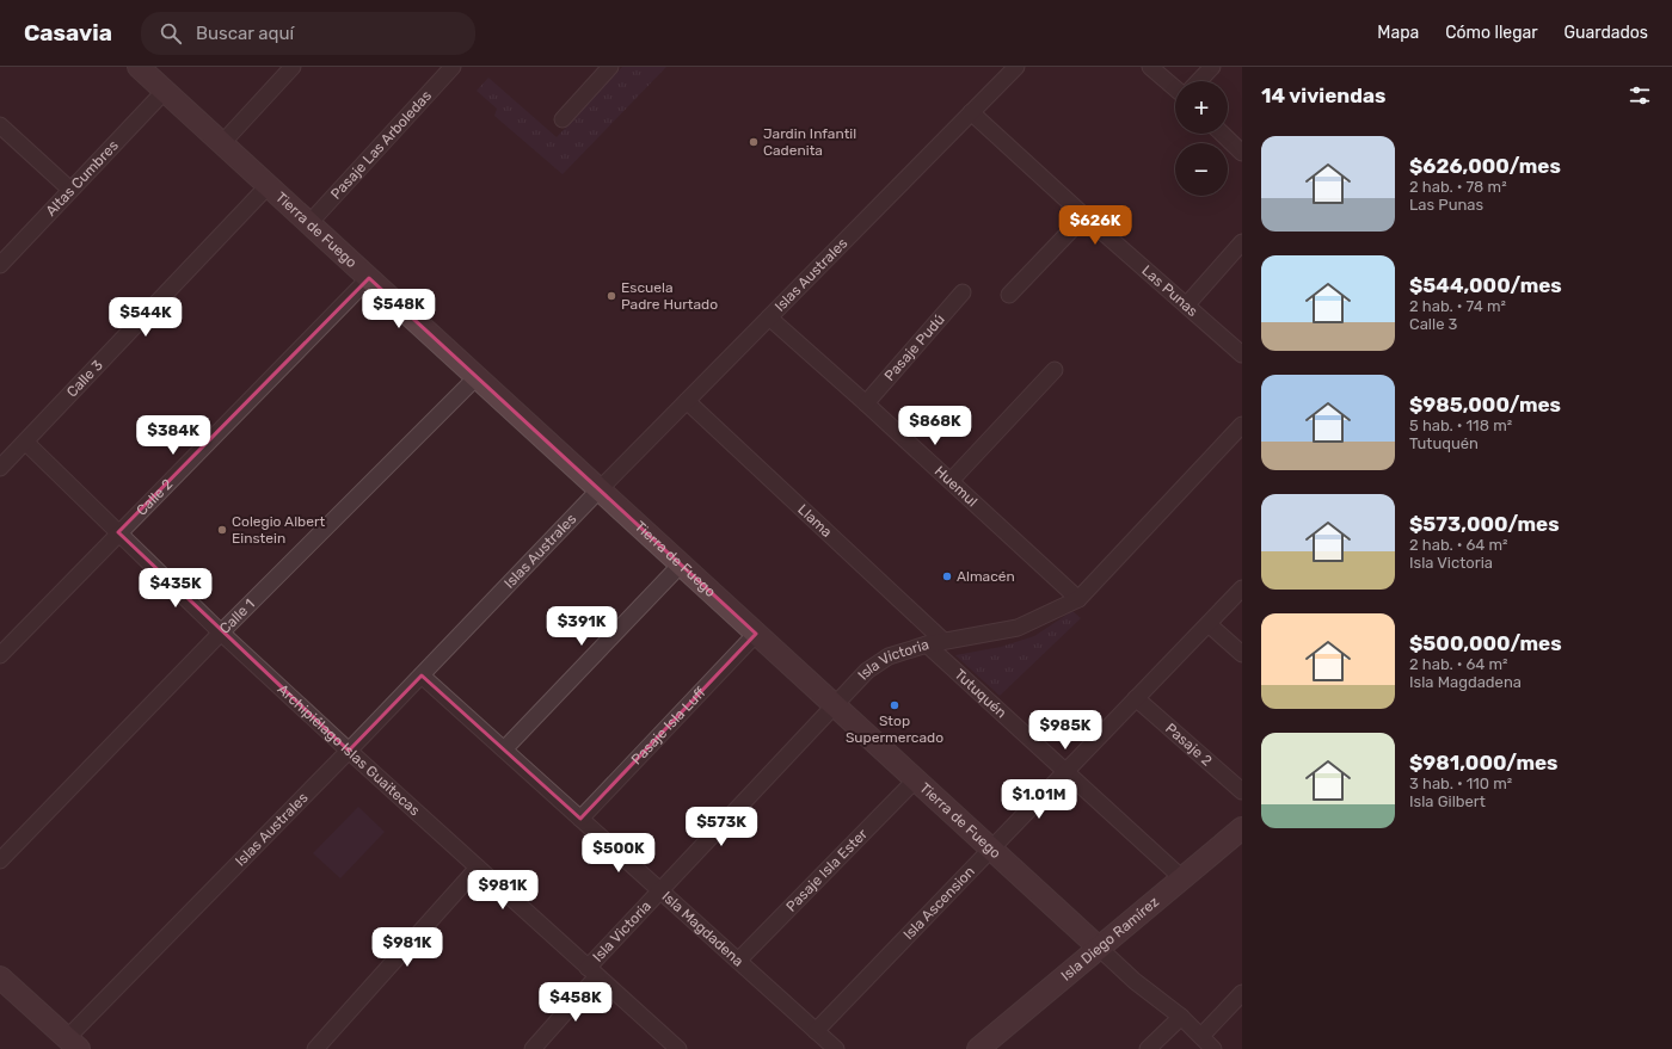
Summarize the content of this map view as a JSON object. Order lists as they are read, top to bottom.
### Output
{
  "streets": {
    "street": [
      "Pasaje Las Arboledas",
      "Altas Cumbres",
      "Tierra de Fuego",
      "Islas Australes",
      "Las Punas",
      "Pasaje Pudú",
      "Calle 3",
      "Huemul",
      "Calle 2",
      "Llama",
      "Calle 1",
      "Isla Victoria",
      "Tutuquén",
      "Pasaje Isla Luff",
      "Pasaje 2",
      "Archipiélago Islas Guaitecas",
      "Pasaje Isla Ester",
      "Isla Ascension",
      "Isla Magdadena",
      "Isla Diego Ramírez"
    ]
  },
  "crossings": [
    ["Pasaje Las Arboledas", "Tierra de Fuego"],
    ["Altas Cumbres", "Tierra de Fuego"],
    ["Tierra de Fuego", "Islas Australes"],
    ["Tierra de Fuego", "Calle 3"],
    ["Tierra de Fuego", "Calle 2"],
    ["Tierra de Fuego", "Calle 1"],
    ["Tierra de Fuego", "Isla Victoria"],
    ["Tierra de Fuego", "Pasaje Isla Luff"],
    ["Tierra de Fuego", "Pasaje Isla Ester"],
    ["Tierra de Fuego", "Isla Ascension"],
    ["Tierra de Fuego", "Isla Diego Ramírez"],
    ["Islas Australes", "Las Punas"],
    ["Islas Australes", "Huemul"],
    ["Islas Australes", "Llama"],
    ["Islas Australes", "Archipiélago Islas Guaitecas"],
    ["Islas Australes", "Isla Magdadena"],
    ["Pasaje Pudú", "Huemul"],
    ["Calle 3", "Archipiélago Islas Guaitecas"],
    ["Huemul", "Isla Victoria"],
    ["Calle 2", "Archipiélago Islas Guaitecas"],
    ["Llama", "Isla Victoria"],
    ["Calle 1", "Archipiélago Islas Guaitecas"],
    ["Isla Victoria", "Tutuquén"],
    ["Isla Victoria", "Archipiélago Islas Guaitecas"],
    ["Isla Victoria", "Isla Magdadena"],
    ["Tutuquén", "Isla Ascension"],
    ["Tutuquén", "Isla Diego Ramírez"],
    ["Pasaje Isla Luff", "Isla Magdadena"],
    ["Pasaje 2", "Isla Ascension"],
    ["Pasaje Isla Ester", "Isla Magdadena"],
    ["Isla Ascension", "Isla Magdadena"]
  ],
  "places": [
    "Jardin Infantil Cadenita",
    "Escuela Padre Hurtado",
    "Colegio Albert Einstein",
    "Almacén",
    "Stop Supermercado"
  ],
  "page": {
    "header": "Casavia",
    "search": "Buscar aquí",
    "nav": ["Mapa", "Cómo llegar", "Guardados"],
    "heading": "14 viviendas",
    "map_buttons": ["+", "−"],
    "list": [
      {
        "name": "$626,000/mes",
        "note": "2 hab. · 78 m² · Las Punas"
      },
      {
        "name": "$544,000/mes",
        "note": "2 hab. · 74 m² · Calle 3"
      },
      {
        "name": "$985,000/mes",
        "note": "5 hab. · 118 m² · Tutuquén"
      },
      {
        "name": "$573,000/mes",
        "note": "2 hab. · 64 m² · Isla Victoria"
      },
      {
        "name": "$500,000/mes",
        "note": "2 hab. · 64 m² · Isla Magdadena"
      },
      {
        "name": "$981,000/mes",
        "note": "3 hab. · 110 m² · Isla Gilbert"
      }
    ],
    "price": [
      "$626K",
      "$548K",
      "$544K",
      "$868K",
      "$384K",
      "$435K",
      "$391K",
      "$985K",
      "$1.01M",
      "$573K",
      "$500K",
      "$981K",
      "$981K",
      "$458K"
    ]
  }
}
